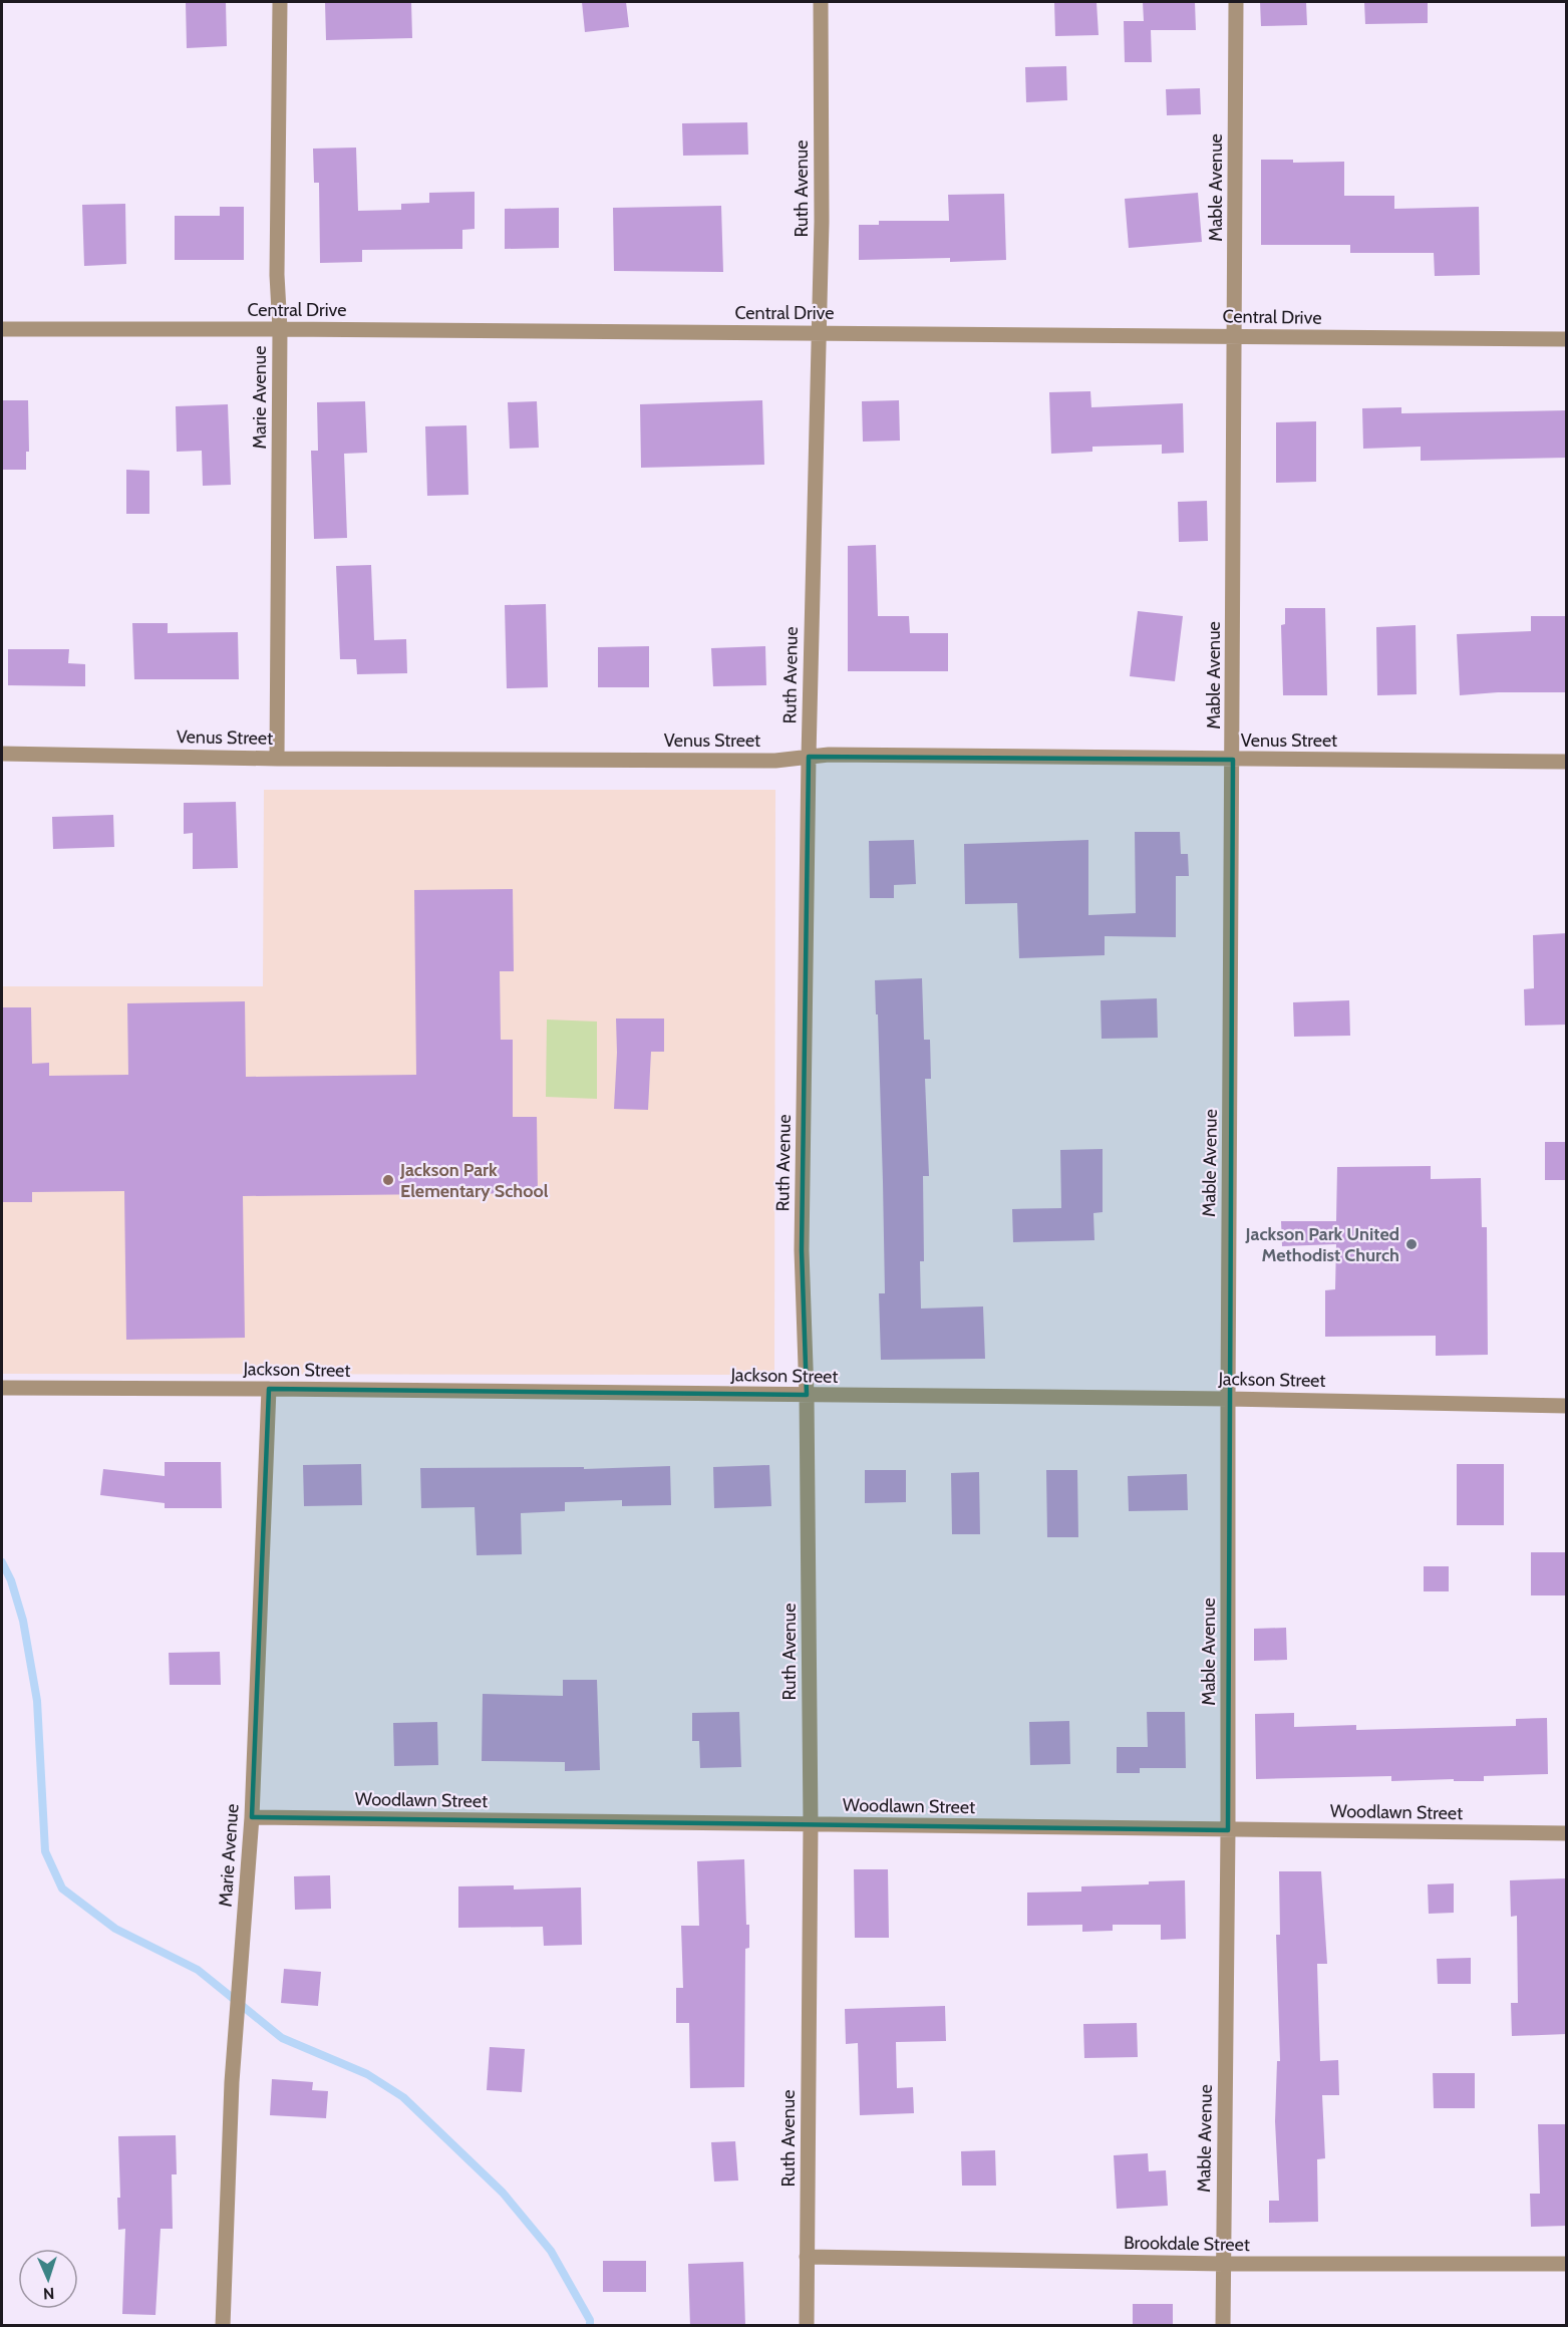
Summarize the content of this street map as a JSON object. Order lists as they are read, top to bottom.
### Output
{
  "streets": {
    "street": [
      "Mable Avenue",
      "Ruth Avenue",
      "Central Drive",
      "Marie Avenue",
      "Venus Street",
      "Jackson Street",
      "Woodlawn Street",
      "Brookdale Street"
    ]
  },
  "crossings": [
    ["Mable Avenue", "Central Drive"],
    ["Mable Avenue", "Venus Street"],
    ["Mable Avenue", "Jackson Street"],
    ["Mable Avenue", "Woodlawn Street"],
    ["Mable Avenue", "Brookdale Street"],
    ["Ruth Avenue", "Central Drive"],
    ["Ruth Avenue", "Venus Street"],
    ["Ruth Avenue", "Jackson Street"],
    ["Ruth Avenue", "Woodlawn Street"],
    ["Ruth Avenue", "Brookdale Street"],
    ["Central Drive", "Marie Avenue"],
    ["Marie Avenue", "Venus Street"],
    ["Marie Avenue", "Jackson Street"],
    ["Marie Avenue", "Woodlawn Street"]
  ],
  "places": ["Jackson Park Elementary School", "Jackson Park United Methodist Church"],
  "north": "bottom"
}
